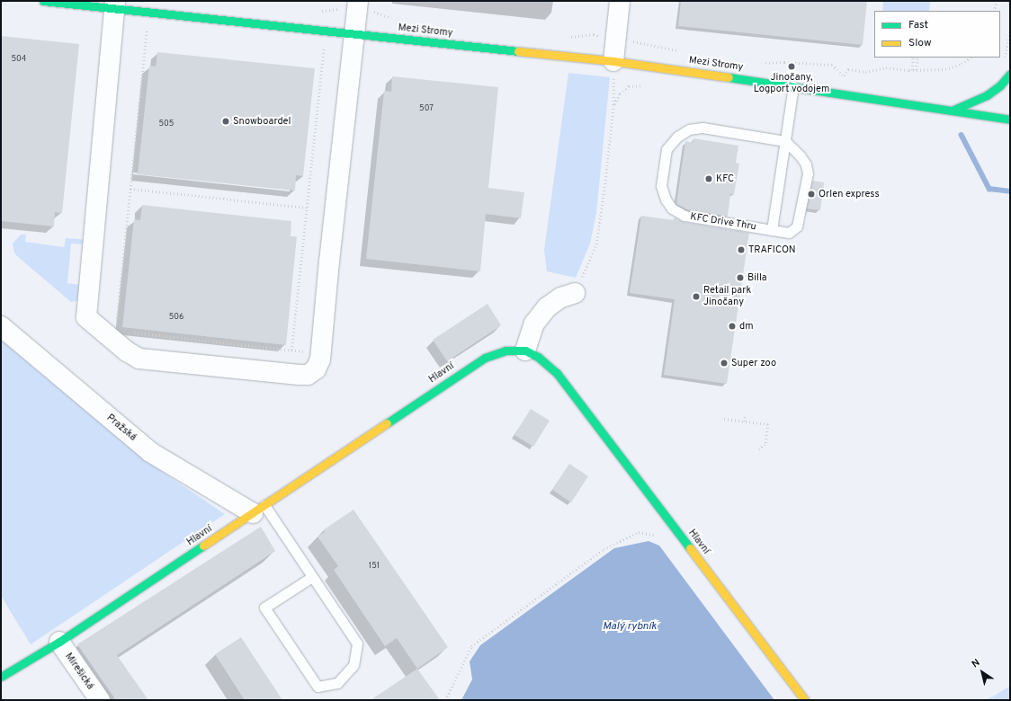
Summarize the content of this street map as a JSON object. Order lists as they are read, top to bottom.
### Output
{
  "streets": {
    "street": [
      "Mezi Stromy",
      "Hlavní",
      "Pražská",
      "Mirešická"
    ],
    "lane": ["KFC Drive Thru"]
  },
  "crossings": [
    ["Hlavní", "Pražská"],
    ["Hlavní", "Mirešická"]
  ],
  "water": ["Malý rybník"],
  "places": [
    "Jinočany, Logport vodojem",
    "Snowboardel",
    "KFC",
    "Orlen express",
    "TRAFICON",
    "Billa",
    "Retail park Jinočany",
    "dm",
    "Super zoo"
  ],
  "house_numbers": [
    "504",
    "507",
    "505",
    "506",
    "151"
  ],
  "legend": ["Fast", "Slow"],
  "north": "top left"
}
